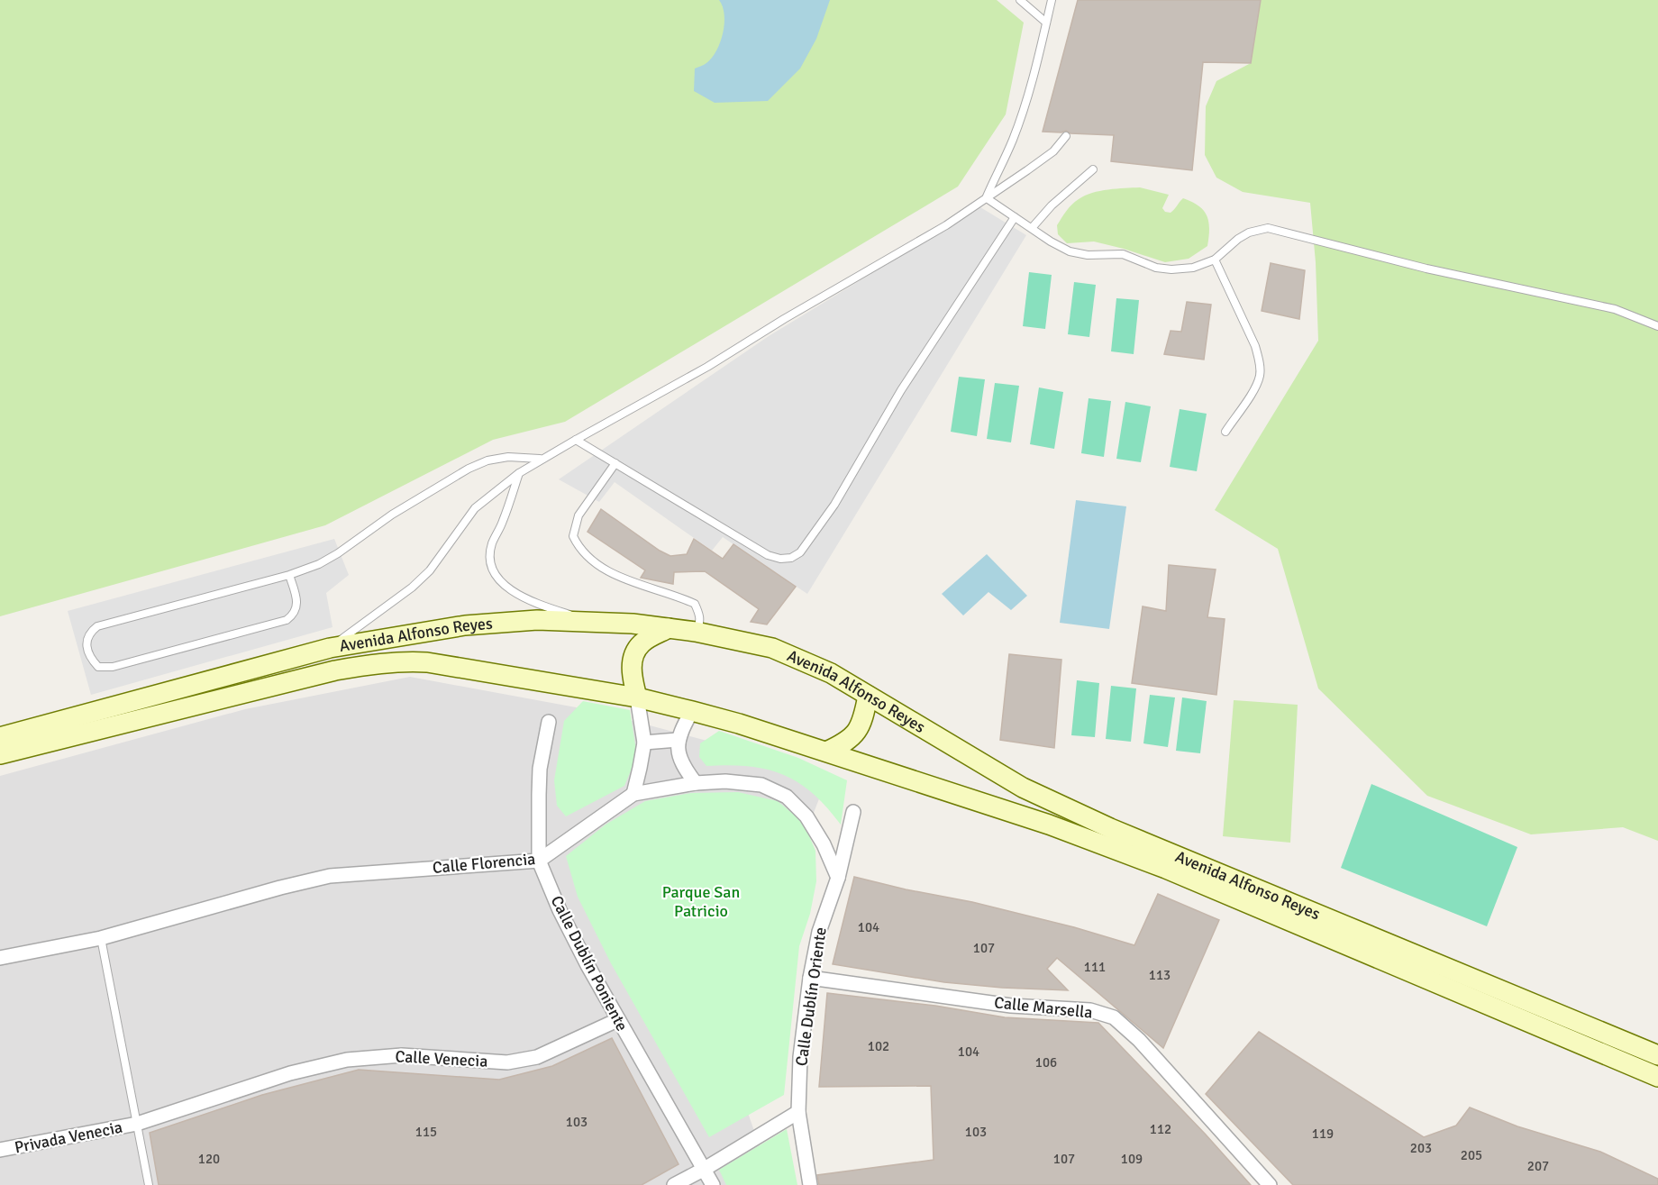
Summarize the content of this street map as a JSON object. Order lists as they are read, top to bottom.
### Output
{
  "streets": {
    "main road": ["Avenida Alfonso Reyes"],
    "street": [
      "Calle Florencia",
      "Calle Dublín Poniente",
      "Calle Dublín Oriente",
      "Calle Marsella",
      "Calle Venecia",
      "Privada Venecia"
    ]
  },
  "crossings": [
    ["Calle Florencia", "Calle Dublín Poniente"],
    ["Calle Florencia", "Calle Dublín Oriente"],
    ["Calle Dublín Poniente", "Calle Venecia"],
    ["Calle Dublín Oriente", "Calle Marsella"],
    ["Calle Venecia", "Privada Venecia"]
  ],
  "parks": ["Parque San Patricio"],
  "house_numbers": [
    "104",
    "107",
    "111",
    "113",
    "102",
    "104",
    "106",
    "103",
    "112",
    "115",
    "103",
    "119",
    "203",
    "205",
    "120",
    "107",
    "109",
    "207"
  ]
}
